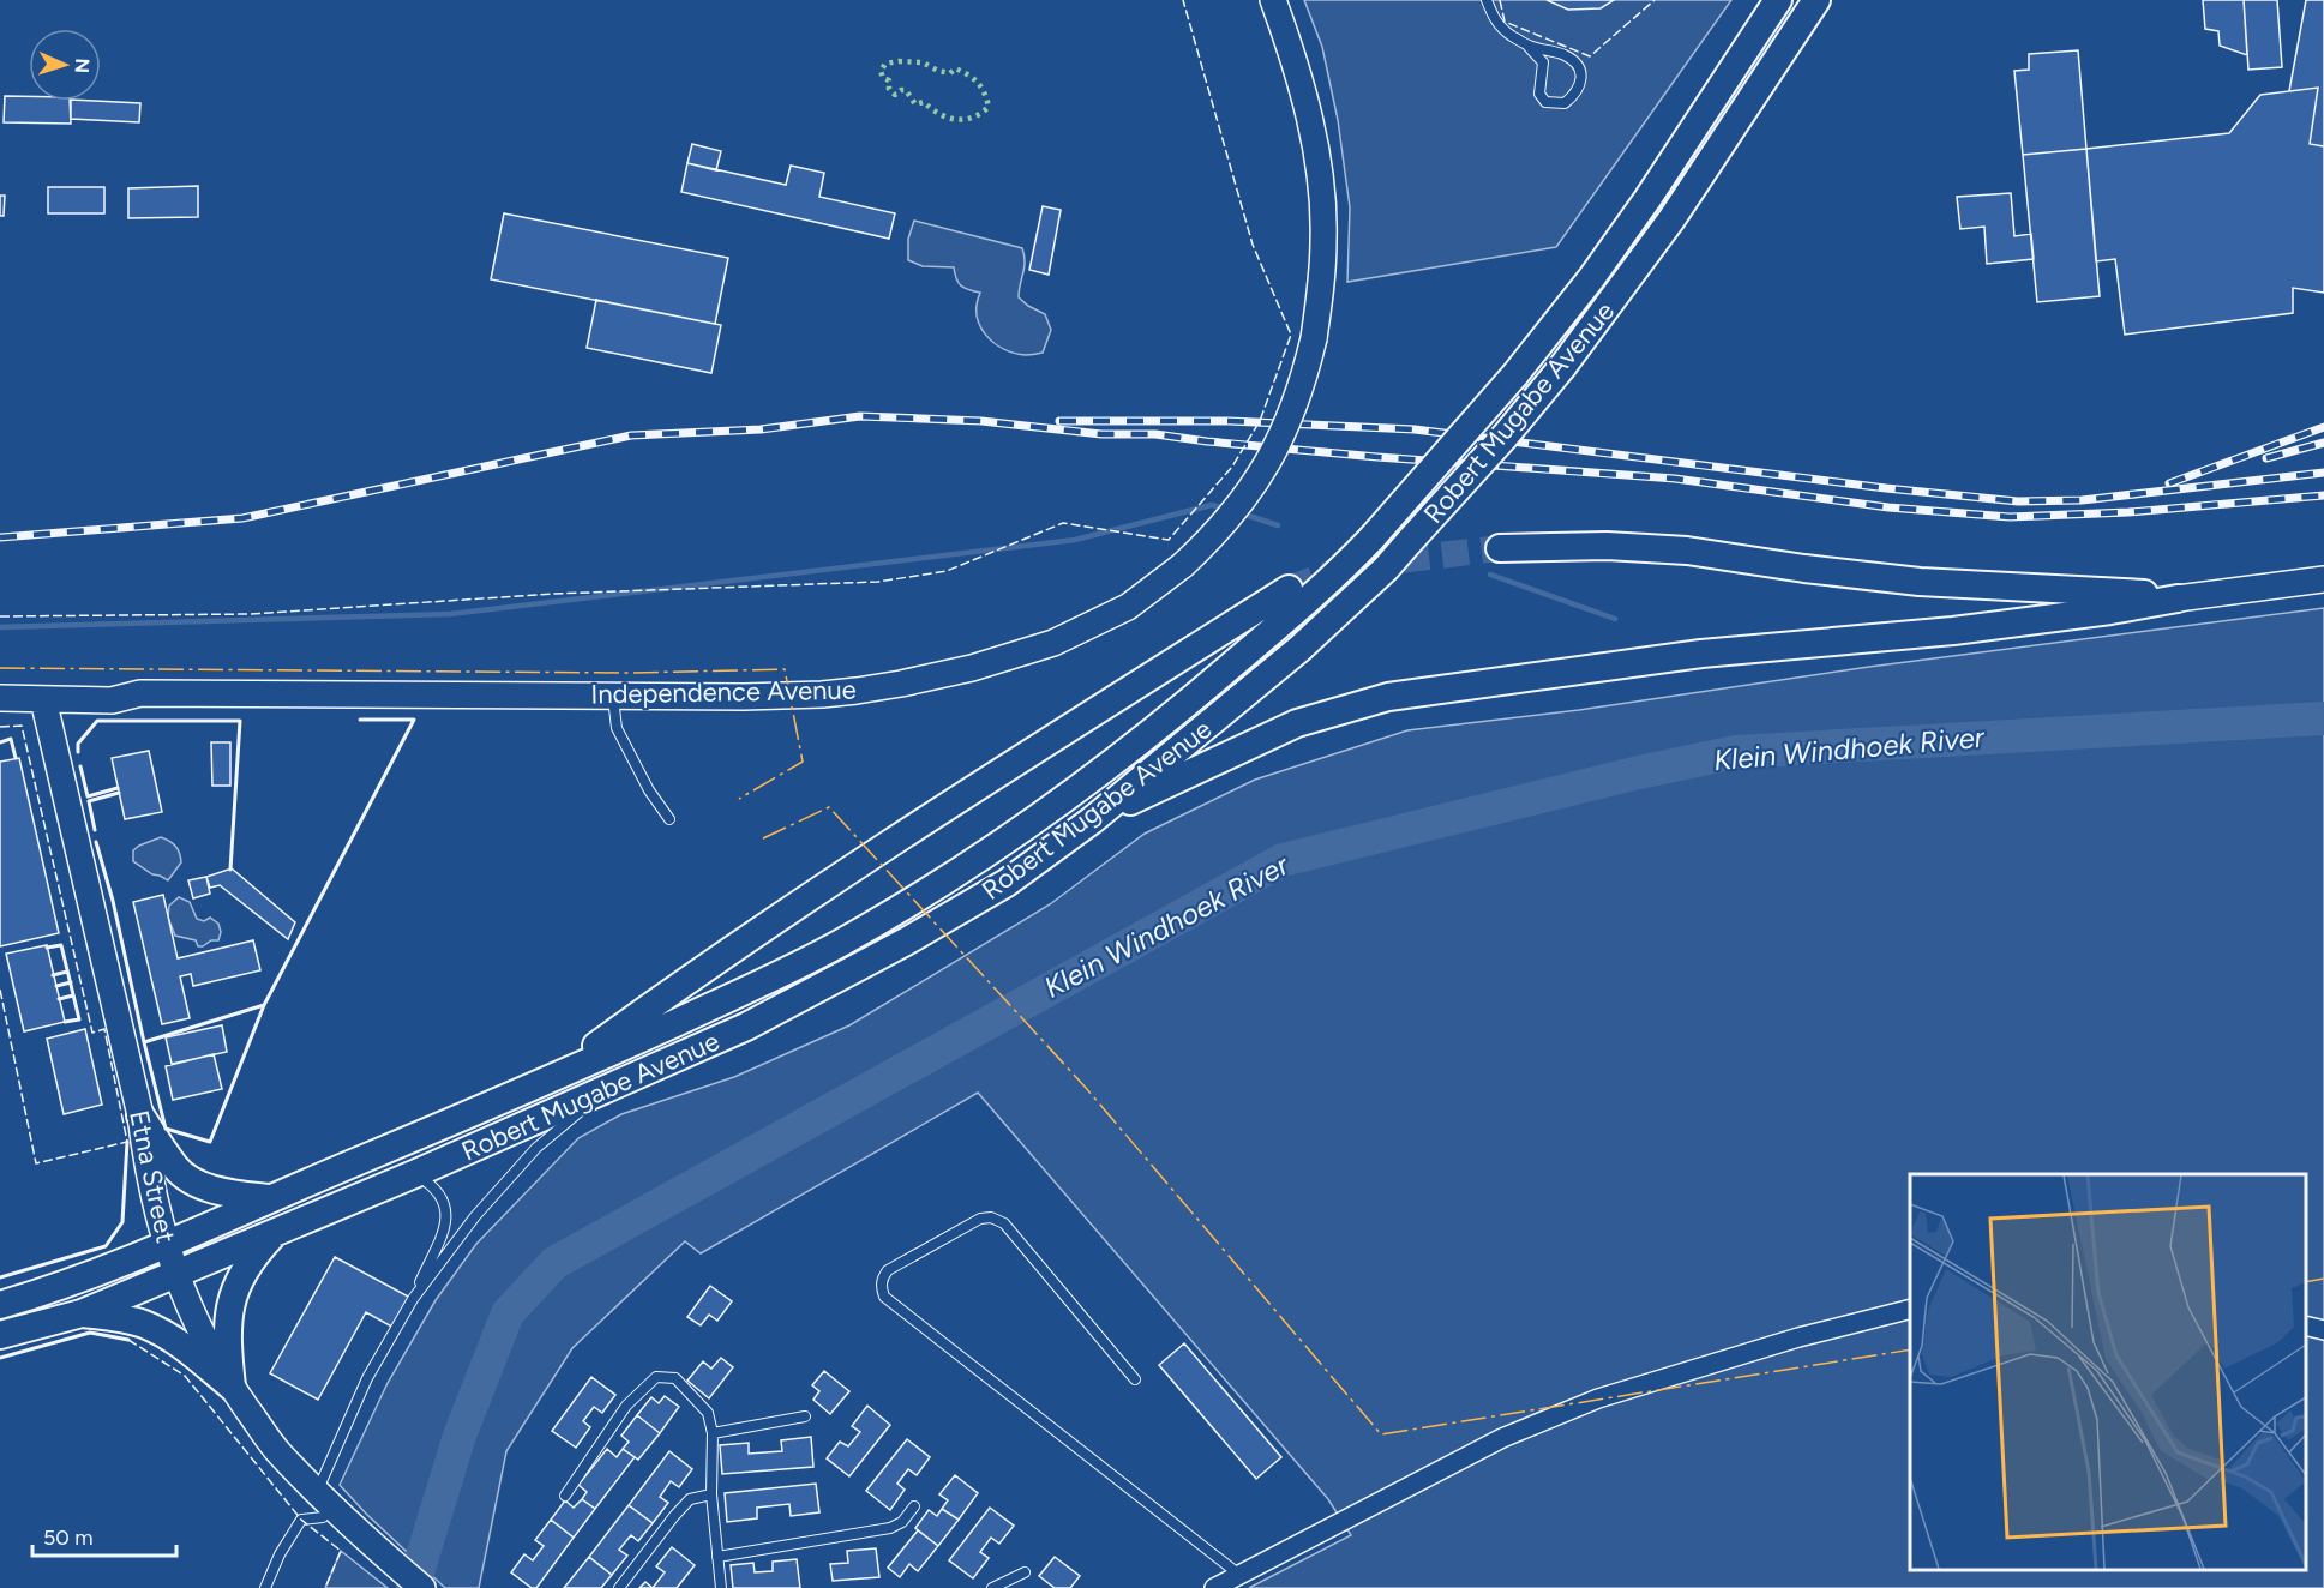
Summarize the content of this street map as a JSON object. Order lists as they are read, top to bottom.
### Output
{
  "streets": {
    "main road": ["Robert Mugabe Avenue", "Independence Avenue", "Etna Street"]
  },
  "crossings": [
    ["Robert Mugabe Avenue", "Etna Street"],
    ["Independence Avenue", "Etna Street"]
  ],
  "water": ["Klein Windhoek River"],
  "scale_bar": "50 m",
  "north": "right"
}
